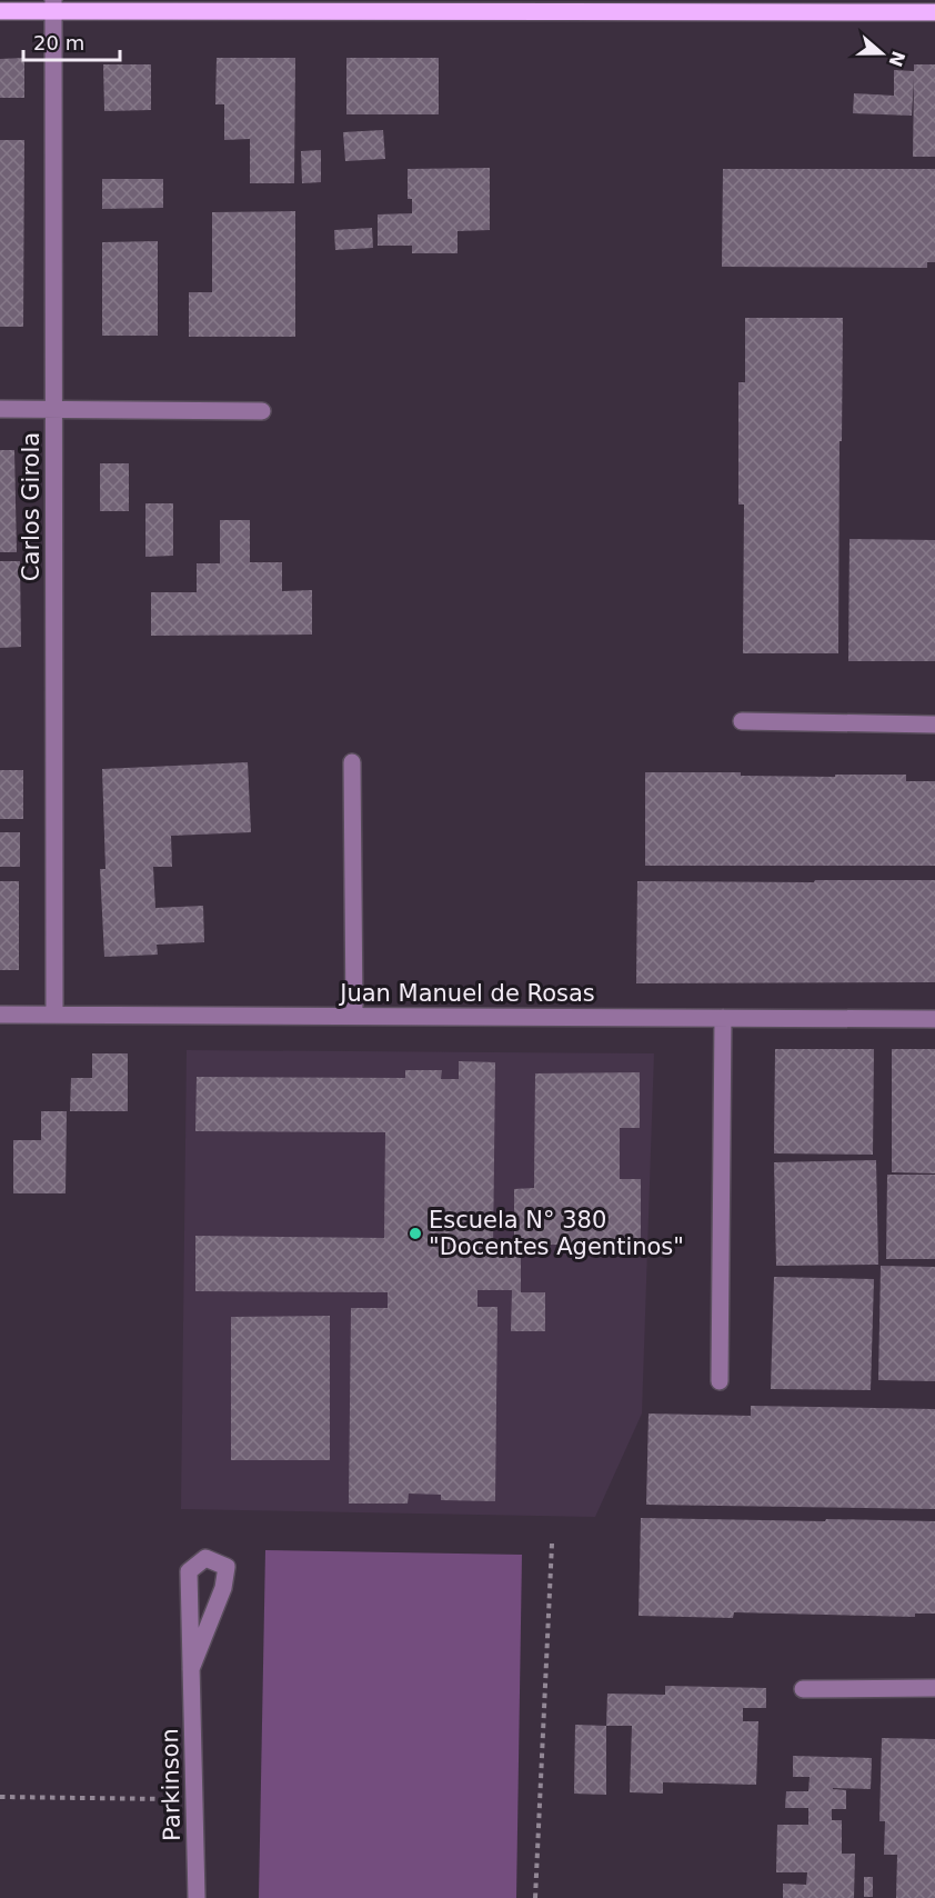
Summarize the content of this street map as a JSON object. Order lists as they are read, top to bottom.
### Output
{
  "streets": {
    "street": ["Carlos Girola", "Juan Manuel de Rosas", "Parkinson"]
  },
  "crossings": [
    ["Carlos Girola", "Juan Manuel de Rosas"]
  ],
  "places": ["Escuela N° 380 \"Docentes Agentinos\""],
  "scale_bar": "20 m",
  "north": "right"
}
